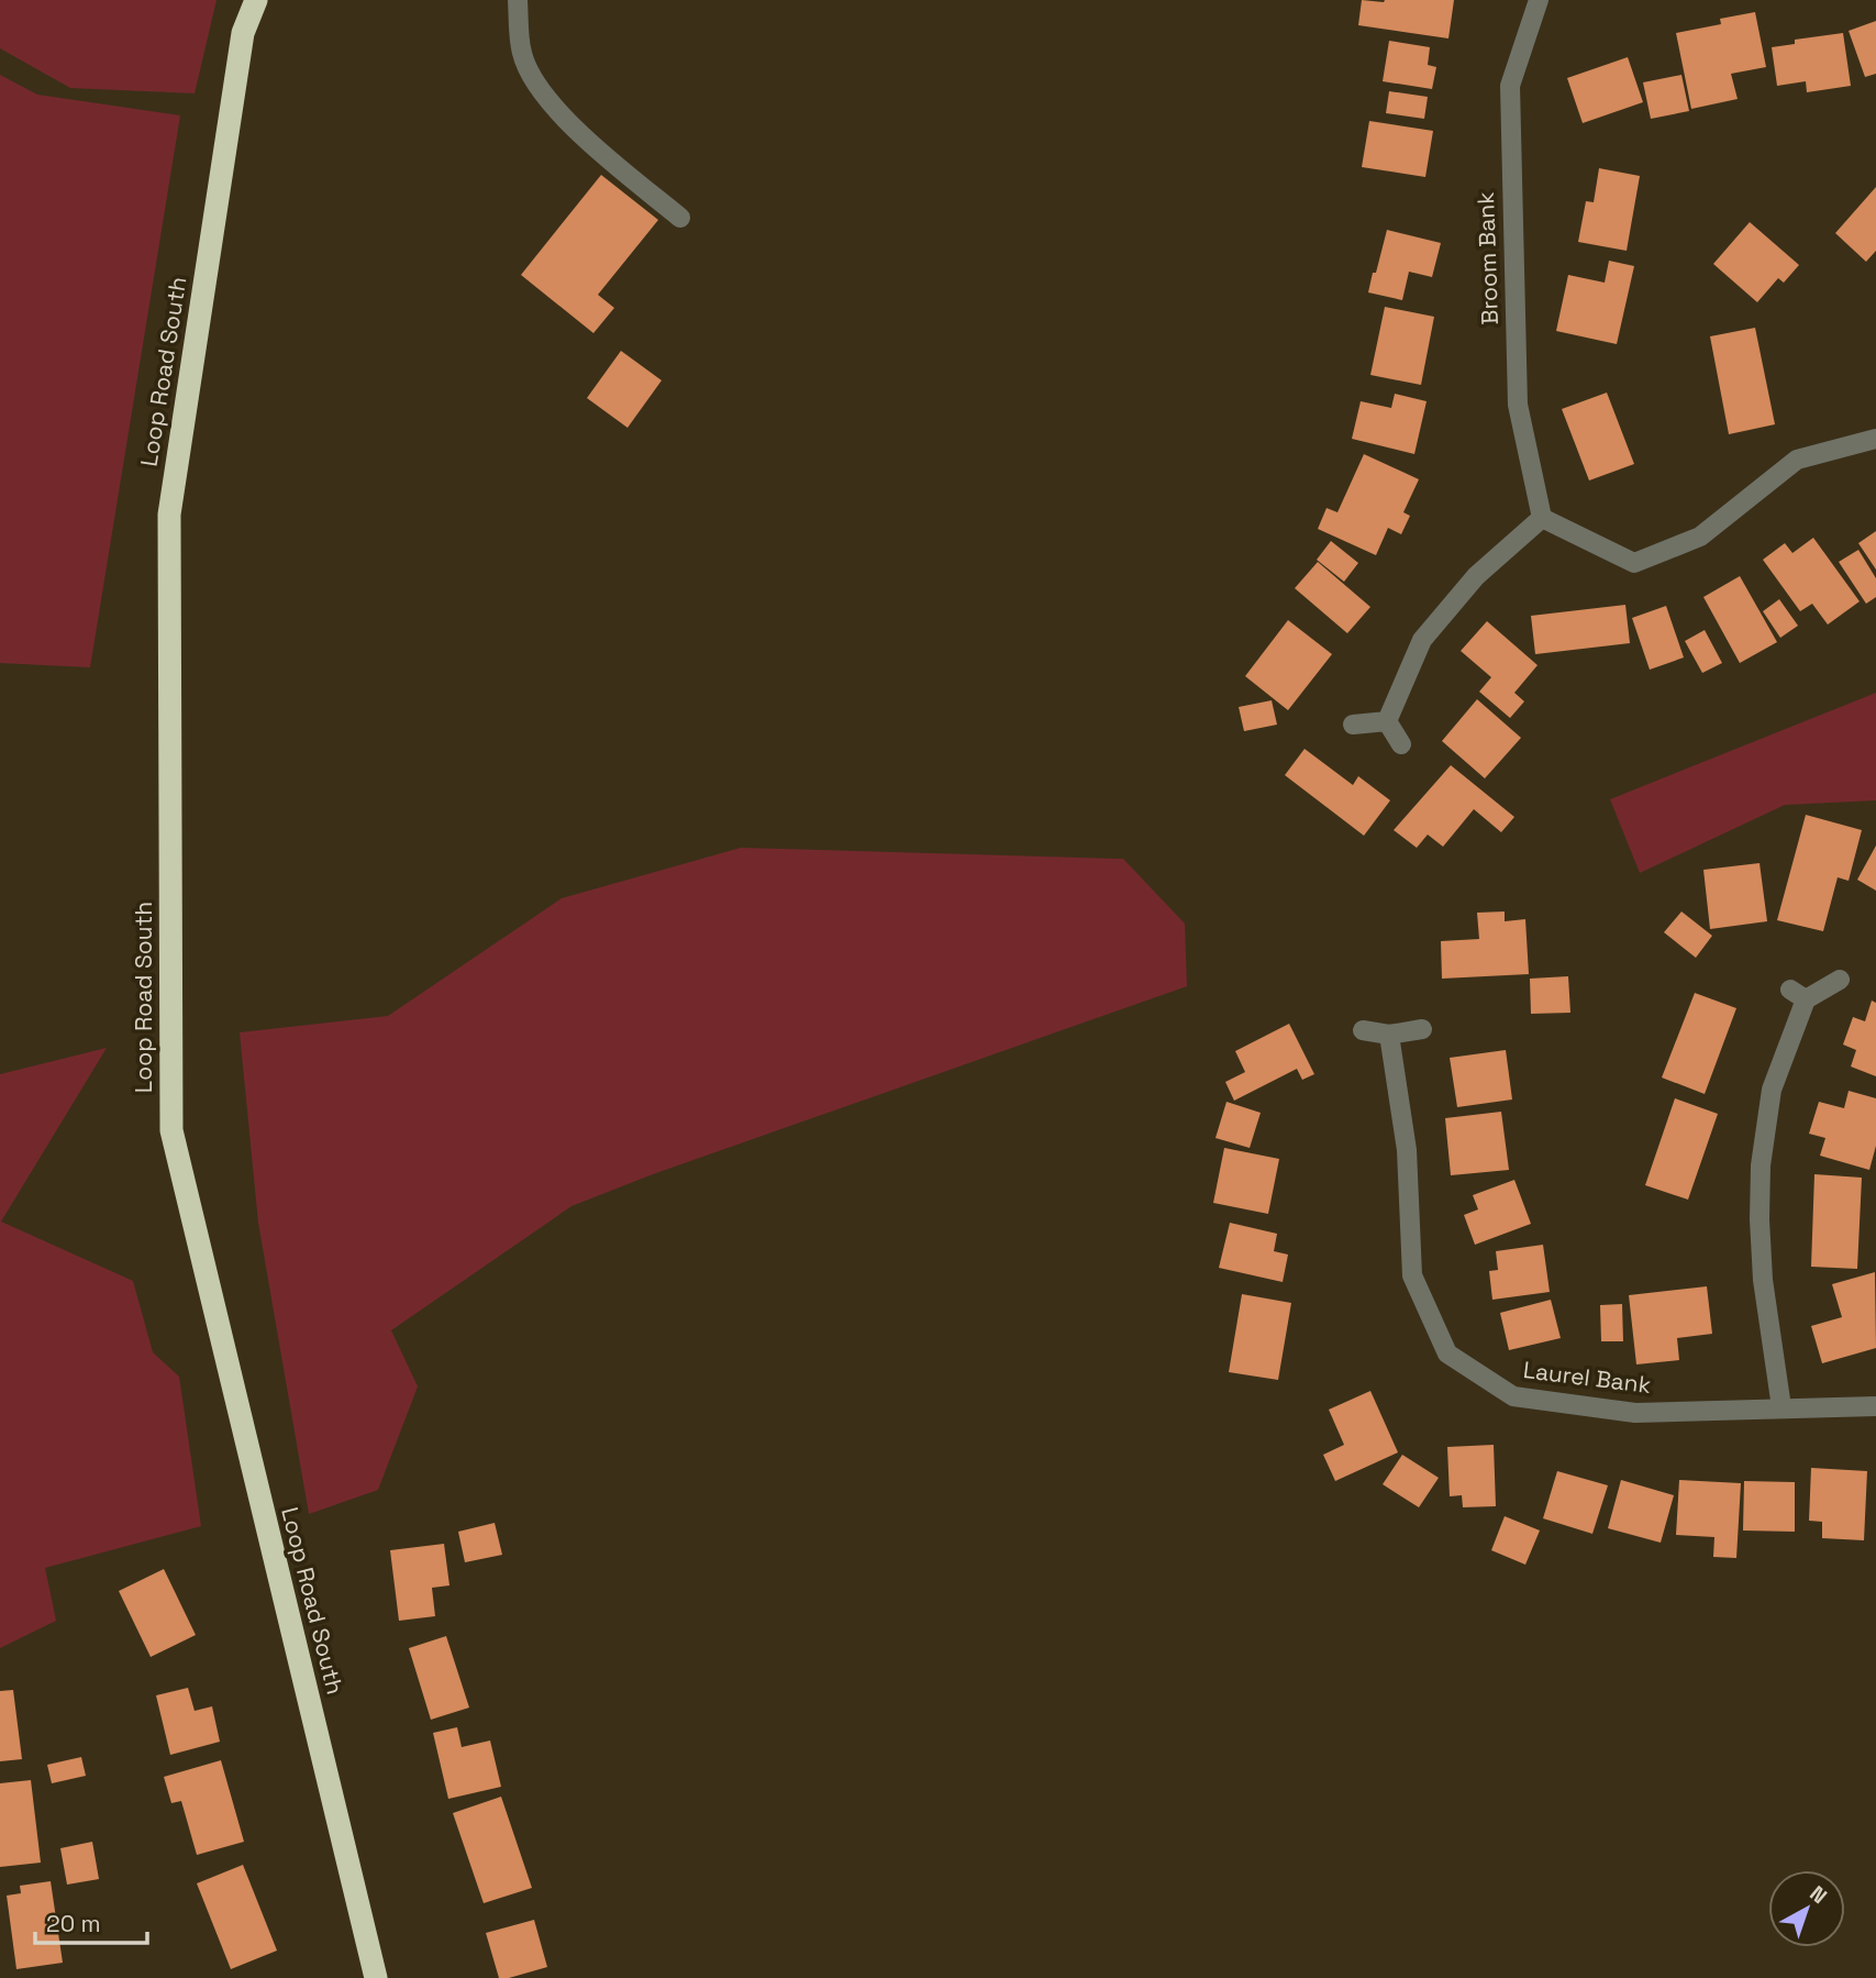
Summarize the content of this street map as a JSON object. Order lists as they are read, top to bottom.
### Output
{
  "streets": {
    "highway": ["Loop Road South"],
    "street": ["Broom Bank", "Laurel Bank"]
  },
  "scale_bar": "20 m",
  "north": "top right"
}
